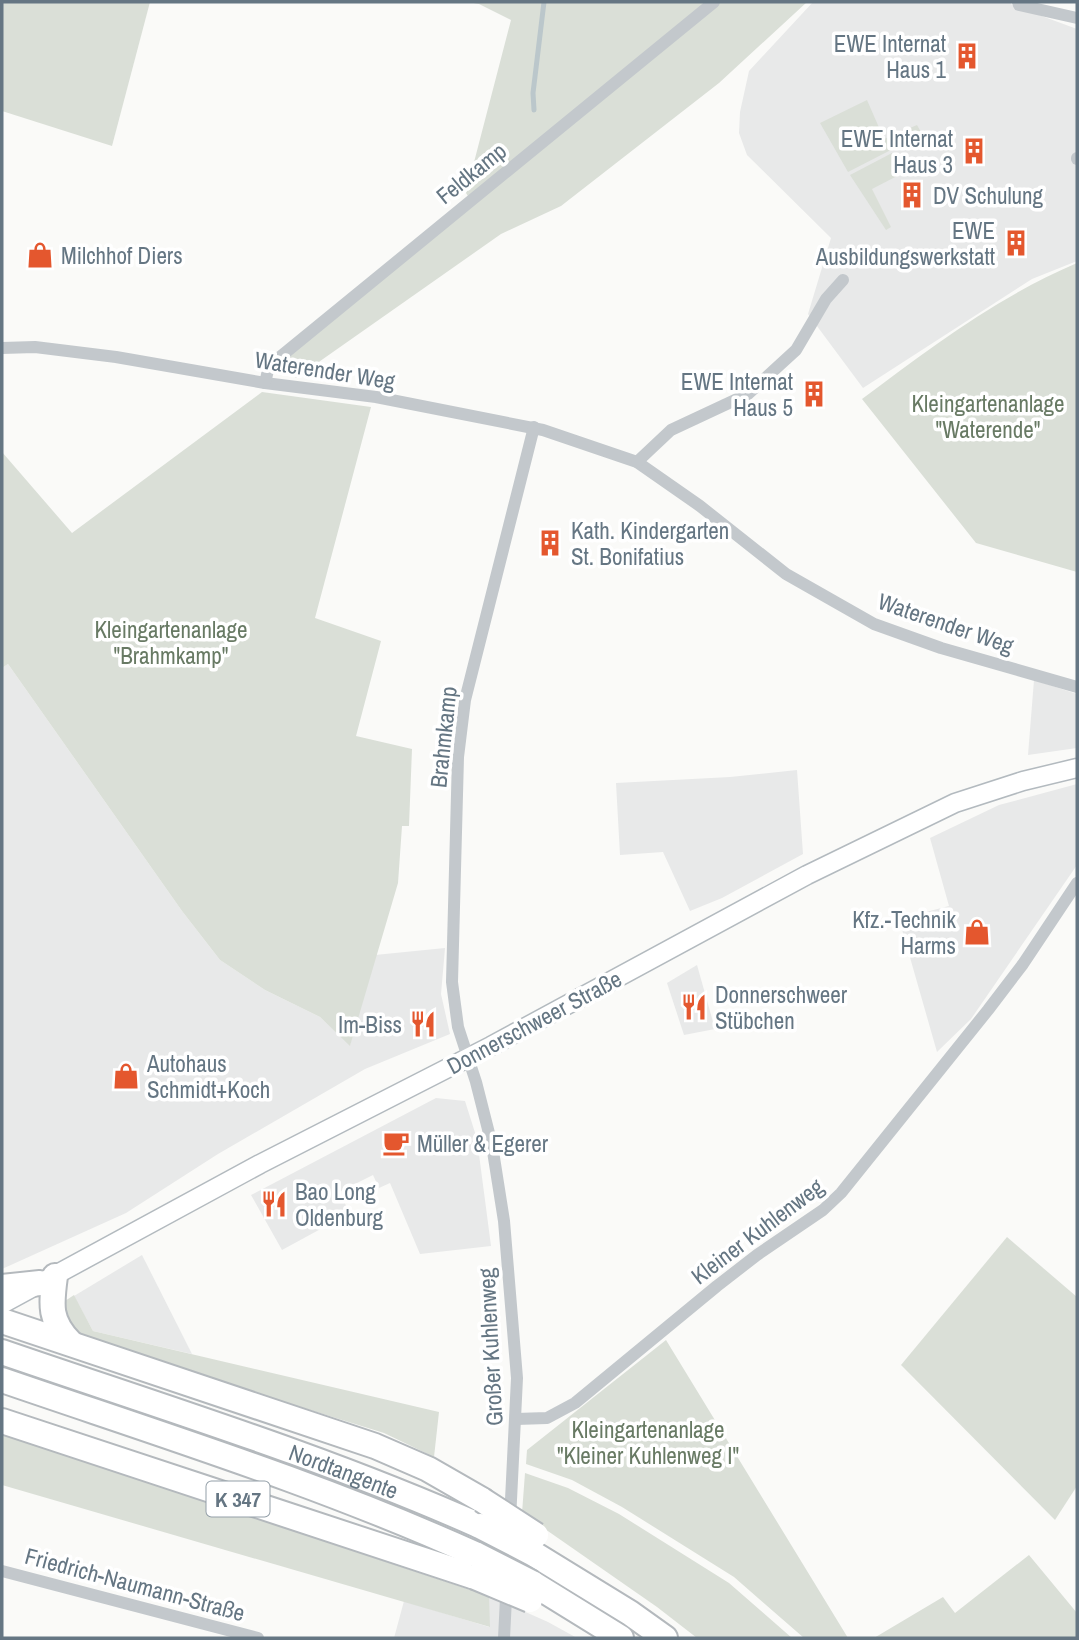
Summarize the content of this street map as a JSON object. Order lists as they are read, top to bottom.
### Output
{
  "streets": {
    "highway": ["Nordtangente", "K 347"],
    "main road": ["Donnerschweer Straße"],
    "street": [
      "Feldkamp",
      "Waterender Weg",
      "Brahmkamp",
      "Kleiner Kuhlenweg",
      "Großer Kuhlenweg",
      "Friedrich-Naumann-Straße"
    ]
  },
  "crossings": [
    ["Feldkamp", "Waterender Weg"],
    ["Waterender Weg", "Brahmkamp"],
    ["Brahmkamp", "Donnerschweer Straße"],
    ["Brahmkamp", "Großer Kuhlenweg"],
    ["Donnerschweer Straße", "Großer Kuhlenweg"],
    ["Kleiner Kuhlenweg", "Großer Kuhlenweg"],
    ["Nordtangente", "K 347"]
  ],
  "parks": ["Kleingartenanlage \"Waterende\"", "Kleingartenanlage \"Brahmkamp\"", "Kleingartenanlage \"Kleiner Kuhlenweg I\""],
  "places": {
    "building": [
      "EWE Internat Haus 1",
      "EWE Internat Haus 3",
      "DV Schulung",
      "EWE Ausbildungswerkstatt",
      "EWE Internat Haus 5",
      "Kath. Kindergarten St. Bonifatius"
    ],
    "shop": ["Milchhof Diers", "Kfz.-Technik Harms", "Autohaus Schmidt+Koch"],
    "restaurant": ["Donnerschweer Stübchen", "Im-Biss", "Bao Long Oldenburg"],
    "cafe": ["Müller & Egerer"]
  }
}
